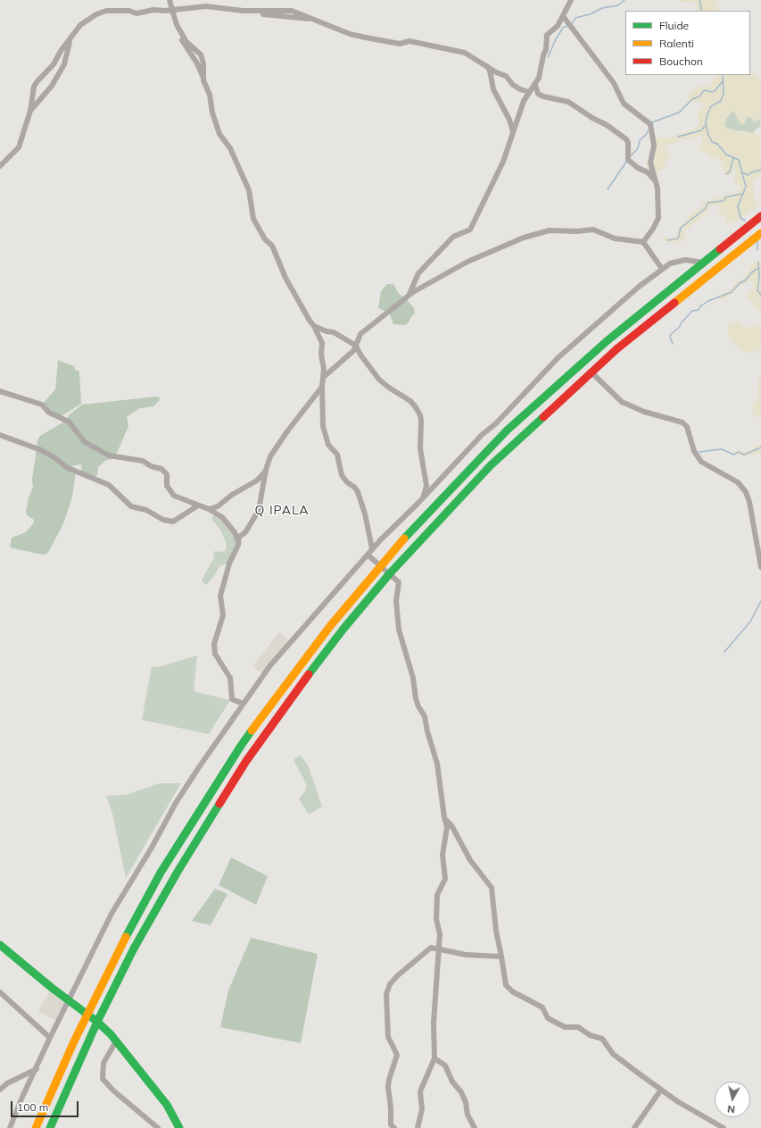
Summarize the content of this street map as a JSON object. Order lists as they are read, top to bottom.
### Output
{
  "districts": ["Q IPALA"],
  "legend": ["Fluide", "Ralenti", "Bouchon"],
  "scale_bar": "100 m",
  "north": "bottom"
}
